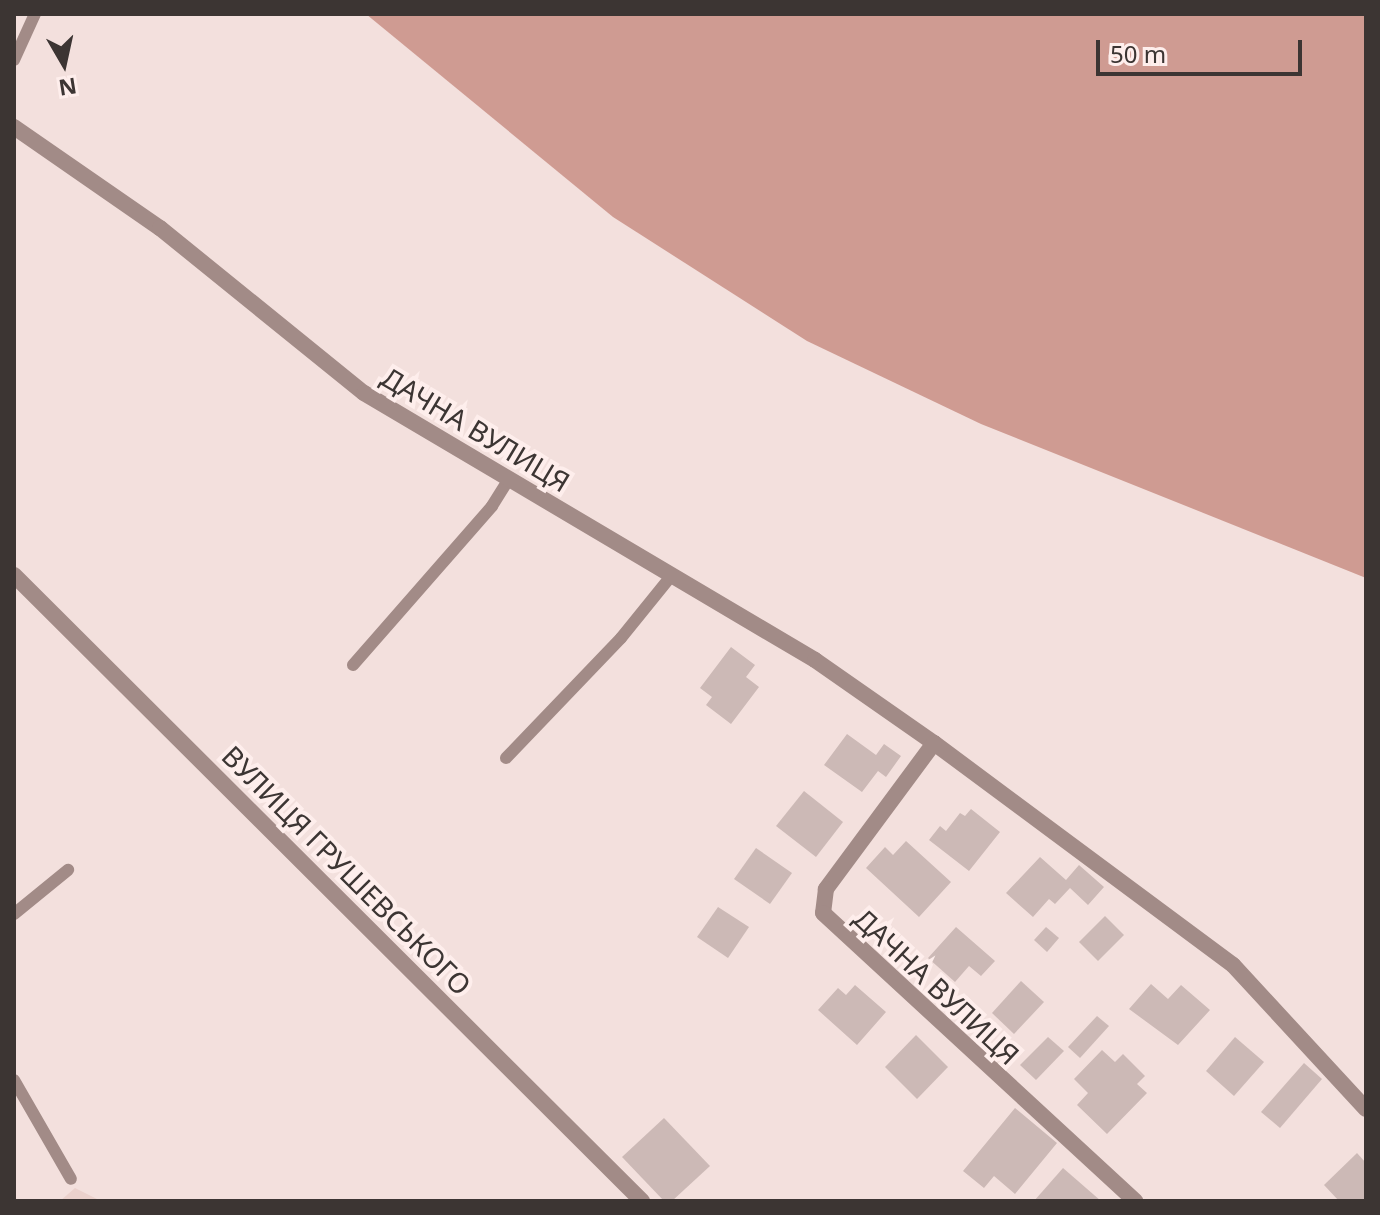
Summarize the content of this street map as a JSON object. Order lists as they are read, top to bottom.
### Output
{
  "streets": {
    "street": ["ДАЧНА ВУЛИЦЯ", "ВУЛИЦЯ ГРУШЕВСЬКОГО"]
  },
  "scale_bar": "50 m",
  "north": "bottom"
}
